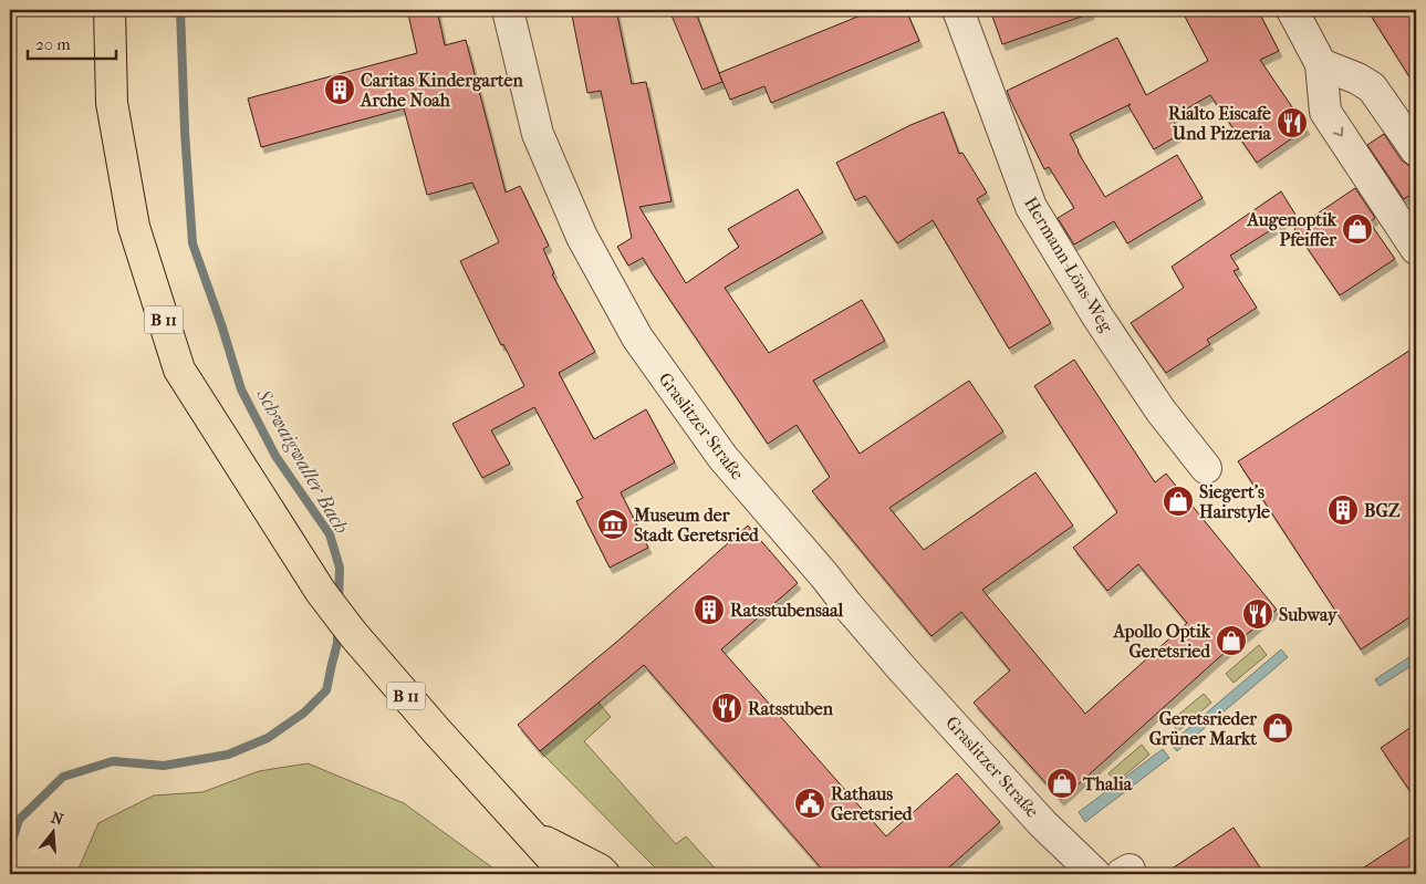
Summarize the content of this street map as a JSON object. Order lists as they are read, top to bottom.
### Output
{
  "streets": {
    "main road": ["B 11"],
    "street": ["Hermann-Löns-Weg", "Graslitzer Straße"]
  },
  "water": ["Schwaigwaller Bach"],
  "places": {
    "building": ["Caritas Kindergarten Arche Noah", "BGZ", "Ratsstubensaal"],
    "restaurant": ["Rialto Eiscafe Und Pizzeria", "Subway", "Ratsstuben"],
    "shop": [
      "Augenoptik Pfeiffer",
      "Siegert's Hairstyle",
      "Apollo Optik Geretsried",
      "Geretsrieder Grüner Markt",
      "Thalia"
    ],
    "museum": ["Museum der Stadt Geretsried"],
    "public building": ["Rathaus Geretsried"]
  },
  "scale_bar": "20 m",
  "north": "top"
}
